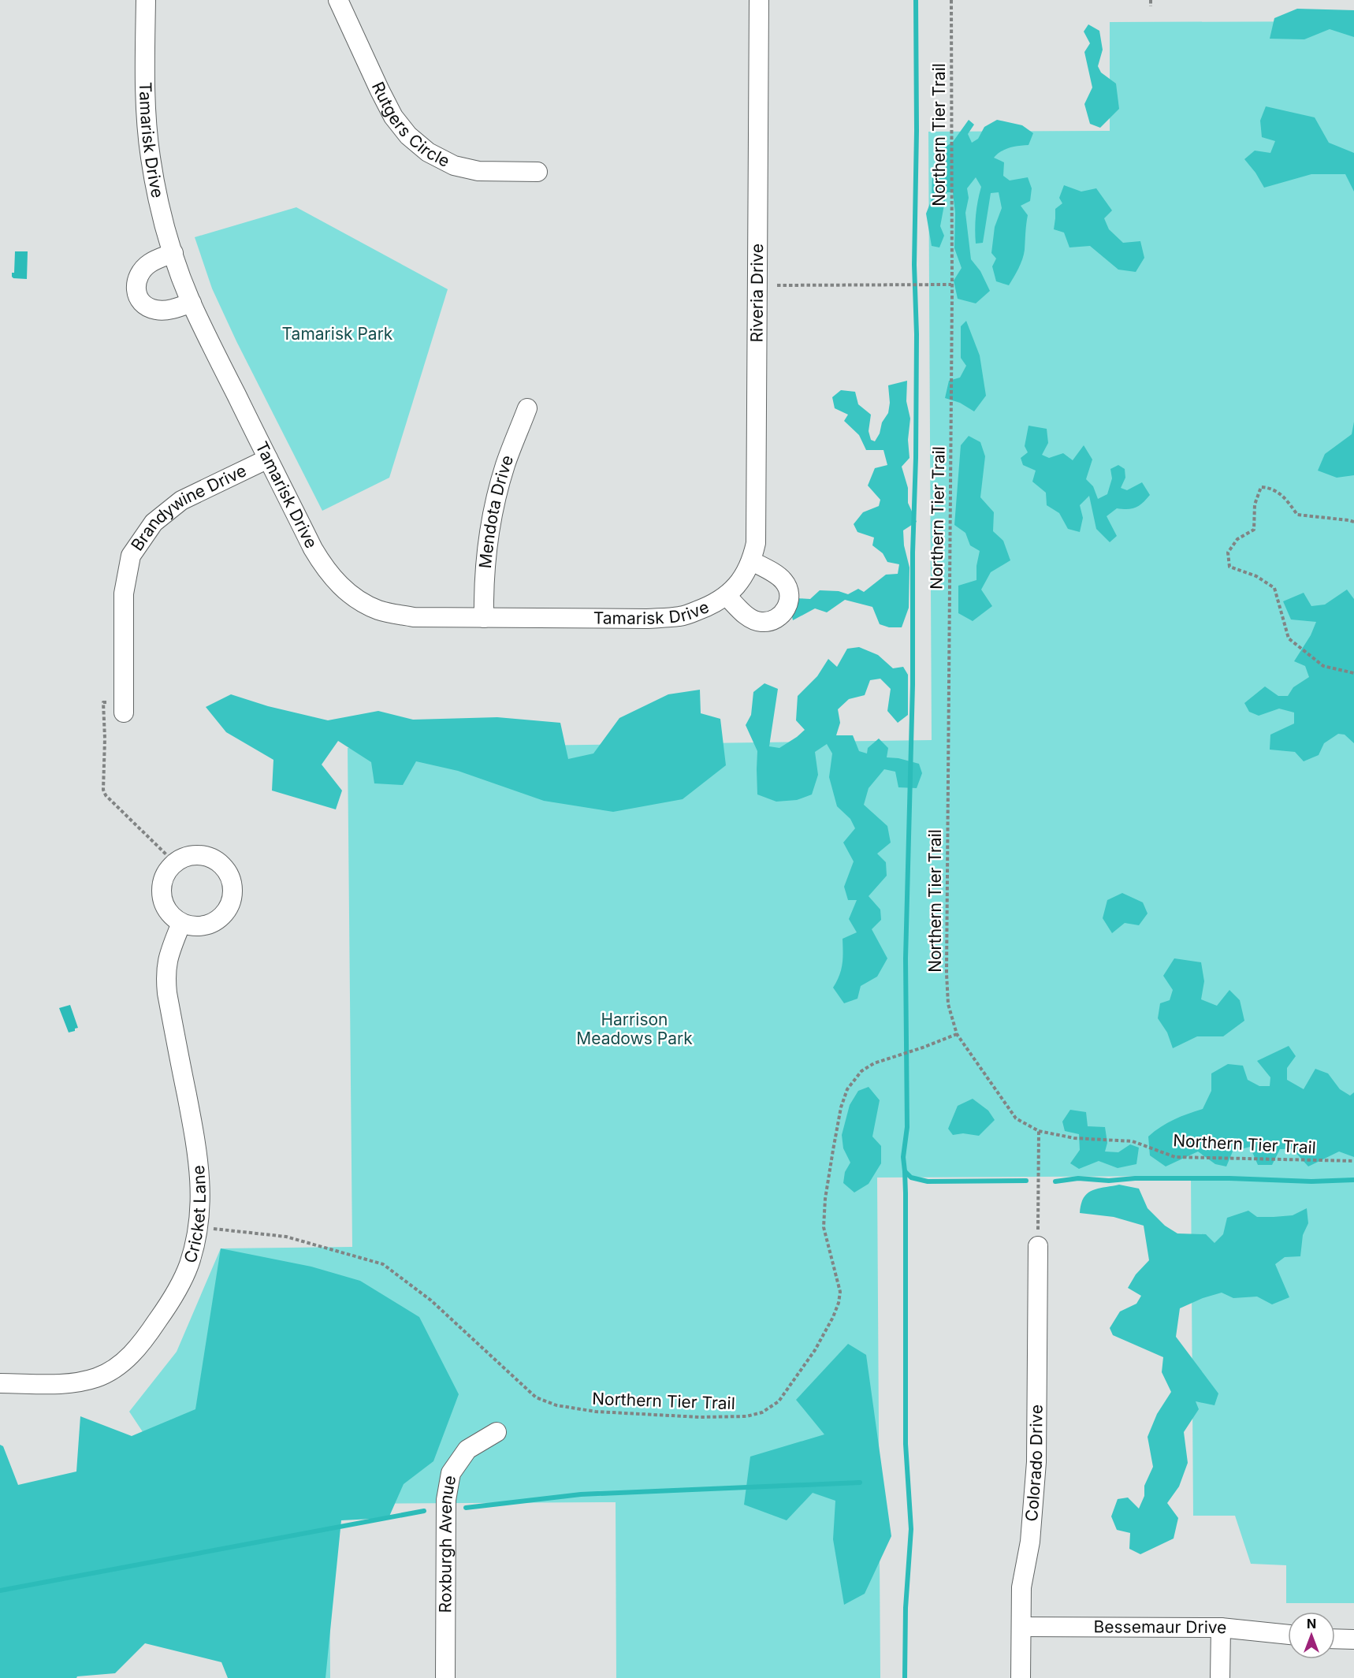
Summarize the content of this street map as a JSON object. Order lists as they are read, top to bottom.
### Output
{
  "streets": {
    "street": [
      "Rutgers Circle",
      "Tamarisk Drive",
      "Riveria Drive",
      "Brandywine Drive",
      "Mendota Drive",
      "Cricket Lane",
      "Colorado Drive",
      "Roxburgh Avenue",
      "Bessemaur Drive"
    ],
    "path": ["Northern Tier Trail"]
  },
  "crossings": [
    ["Northern Tier Trail", "Cricket Lane"],
    ["Tamarisk Drive", "Riveria Drive"],
    ["Tamarisk Drive", "Brandywine Drive"],
    ["Tamarisk Drive", "Mendota Drive"],
    ["Colorado Drive", "Bessemaur Drive"]
  ],
  "parks": ["Tamarisk Park", "Harrison Meadows Park"],
  "north": "top"
}
